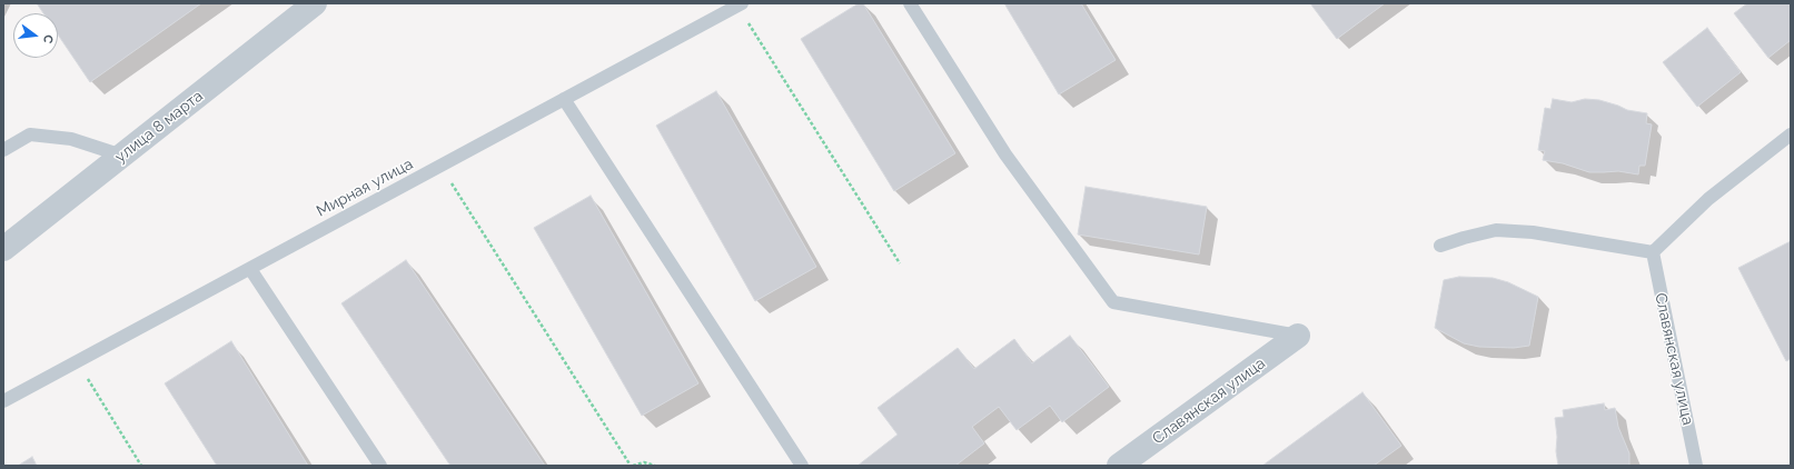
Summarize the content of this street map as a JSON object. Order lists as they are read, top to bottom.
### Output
{
  "streets": {
    "street": ["улица 8 марта", "Славянская улица"],
    "lane": ["Мирная улица"]
  },
  "north": "right"
}
